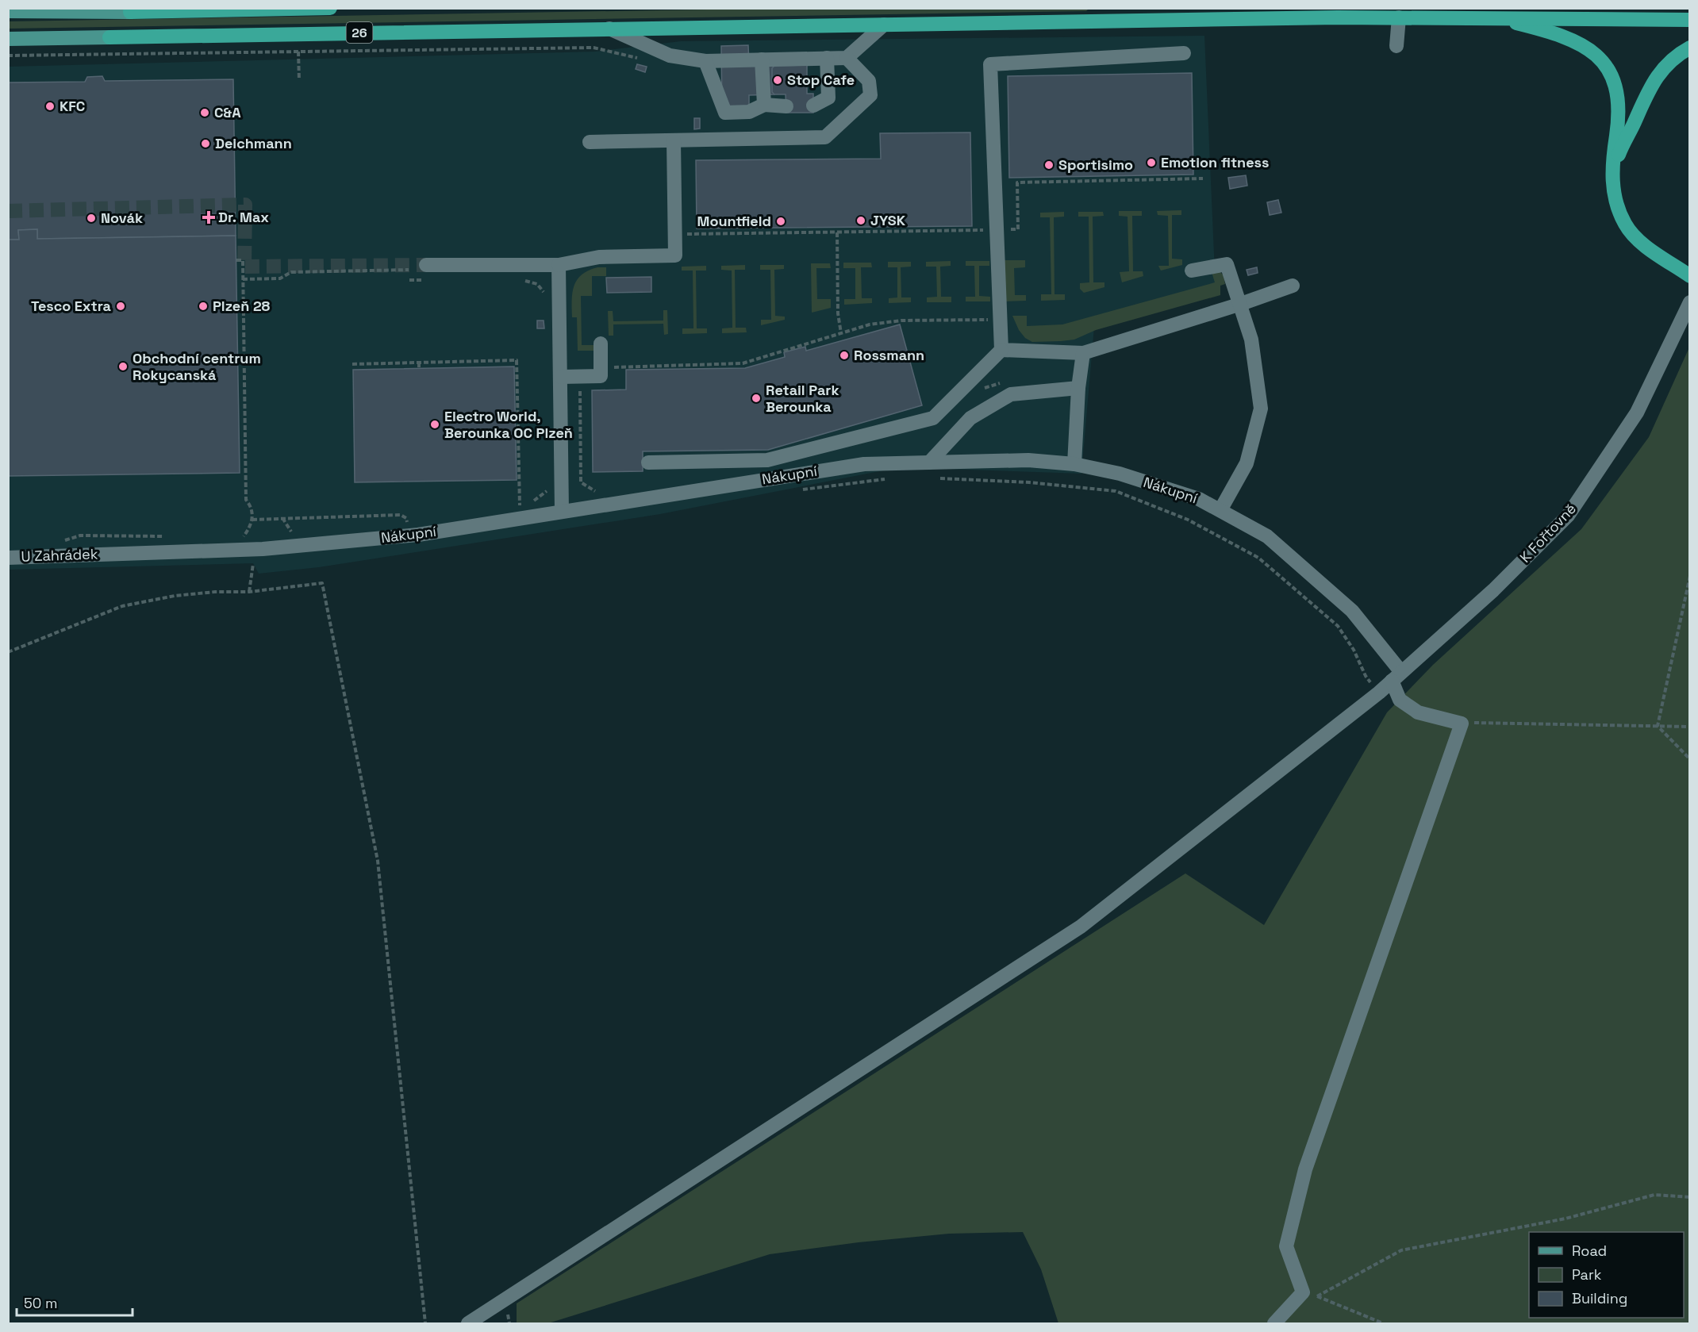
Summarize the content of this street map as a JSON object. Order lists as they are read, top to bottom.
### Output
{
  "streets": {
    "highway": ["26"],
    "street": ["Nákupní", "K Fořtovně", "U Zahrádek"]
  },
  "crossings": [
    ["Nákupní", "K Fořtovně"],
    ["Nákupní", "U Zahrádek"]
  ],
  "places": {
    "other": [
      "Stop Cafe",
      "KFC",
      "C&A",
      "Deichmann",
      "Emotion fitness",
      "Sportisimo",
      "Novák",
      "JYSK",
      "Mountfield",
      "Tesco Extra",
      "Plzeň 28",
      "Rossmann",
      "Obchodní centrum Rokycanská",
      "Retail Park Berounka",
      "Electro World, Berounka OC Plzeň"
    ],
    "health": ["Dr. Max"]
  },
  "legend": ["Road", "Park", "Building"],
  "scale_bar": "50 m"
}
